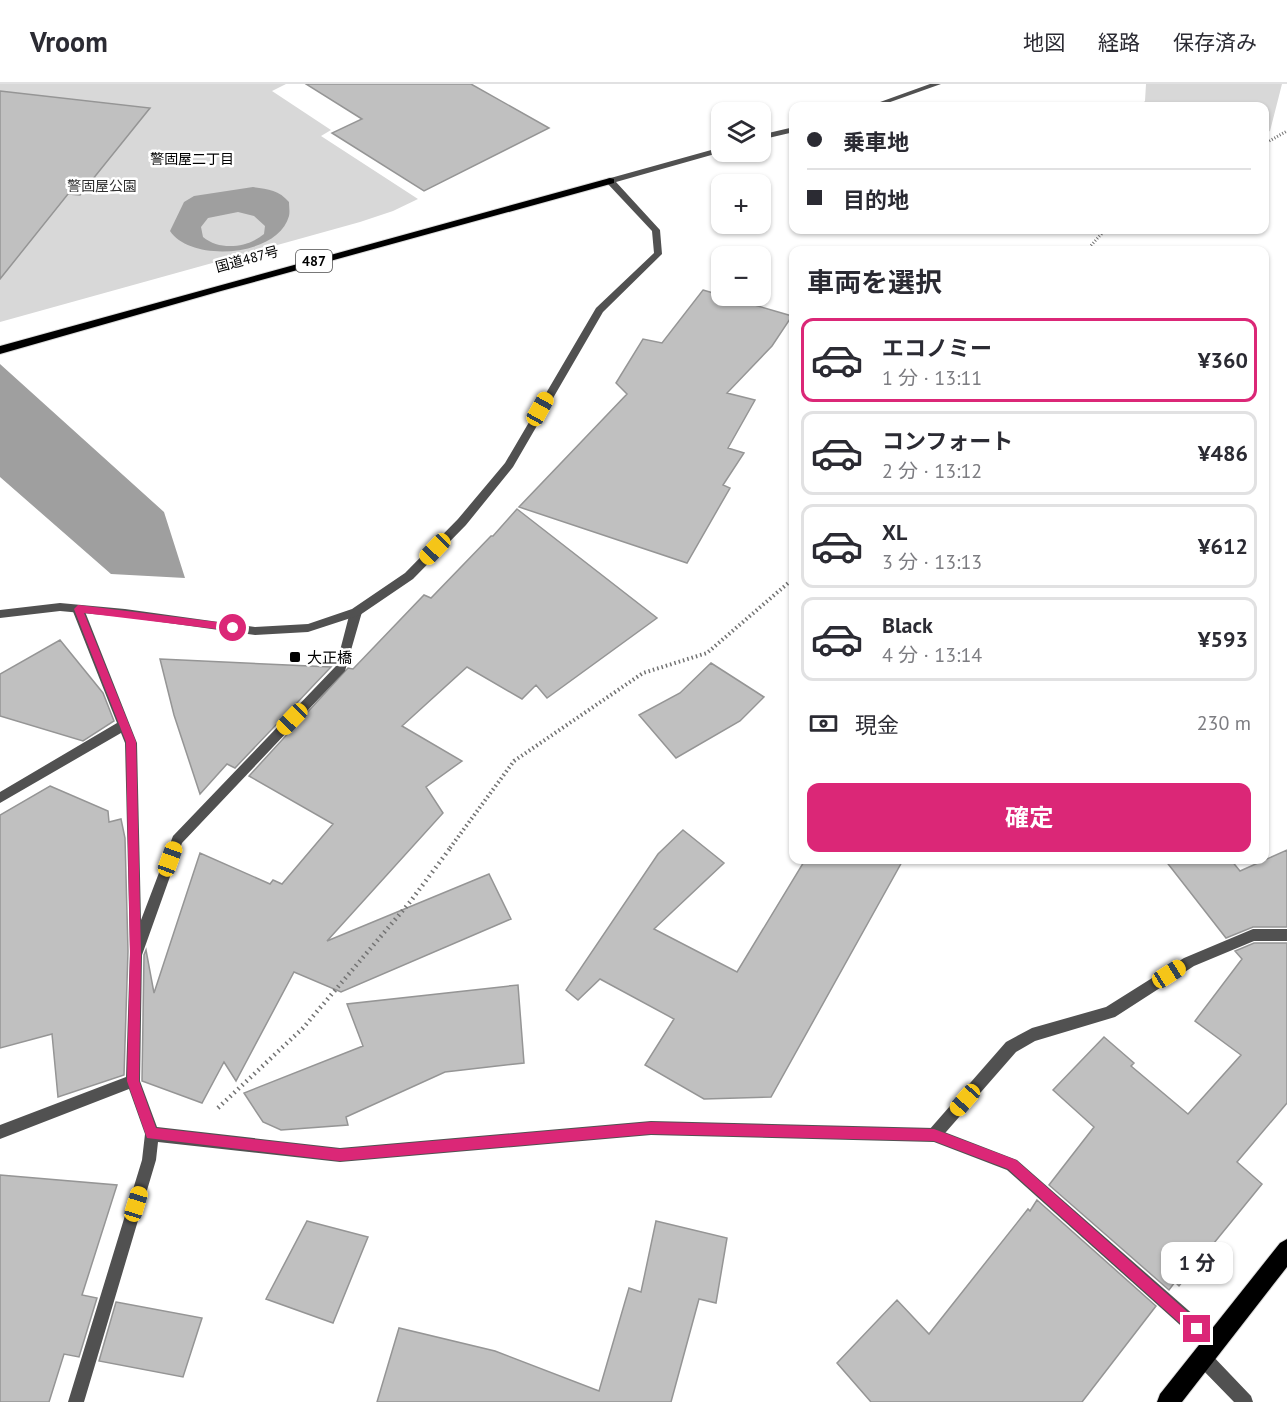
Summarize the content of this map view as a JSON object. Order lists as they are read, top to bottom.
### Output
{
  "streets": {
    "highway": ["国道487号", "487"]
  },
  "districts": ["警固屋二丁目"],
  "parks": ["警固屋公園"],
  "places": {
    "transit": ["大正橋"]
  },
  "page": {
    "header": "Vroom",
    "nav": ["地図", "経路", "保存済み"],
    "map_buttons": ["+", "−"],
    "banner": ["乗車地", "目的地"],
    "heading": "車両を選択",
    "list": [
      {
        "name": "エコノミー",
        "note": "1 分 · 13:11",
        "value": "¥360"
      },
      {
        "name": "コンフォート",
        "note": "2 分 · 13:12",
        "value": "¥486"
      },
      {
        "name": "XL",
        "note": "3 分 · 13:13",
        "value": "¥612"
      },
      {
        "name": "Black",
        "note": "4 分 · 13:14",
        "value": "¥593"
      }
    ],
    "pay": ["現金", "230 m"],
    "buttons": "確定",
    "bubble": "1 分"
  }
}
